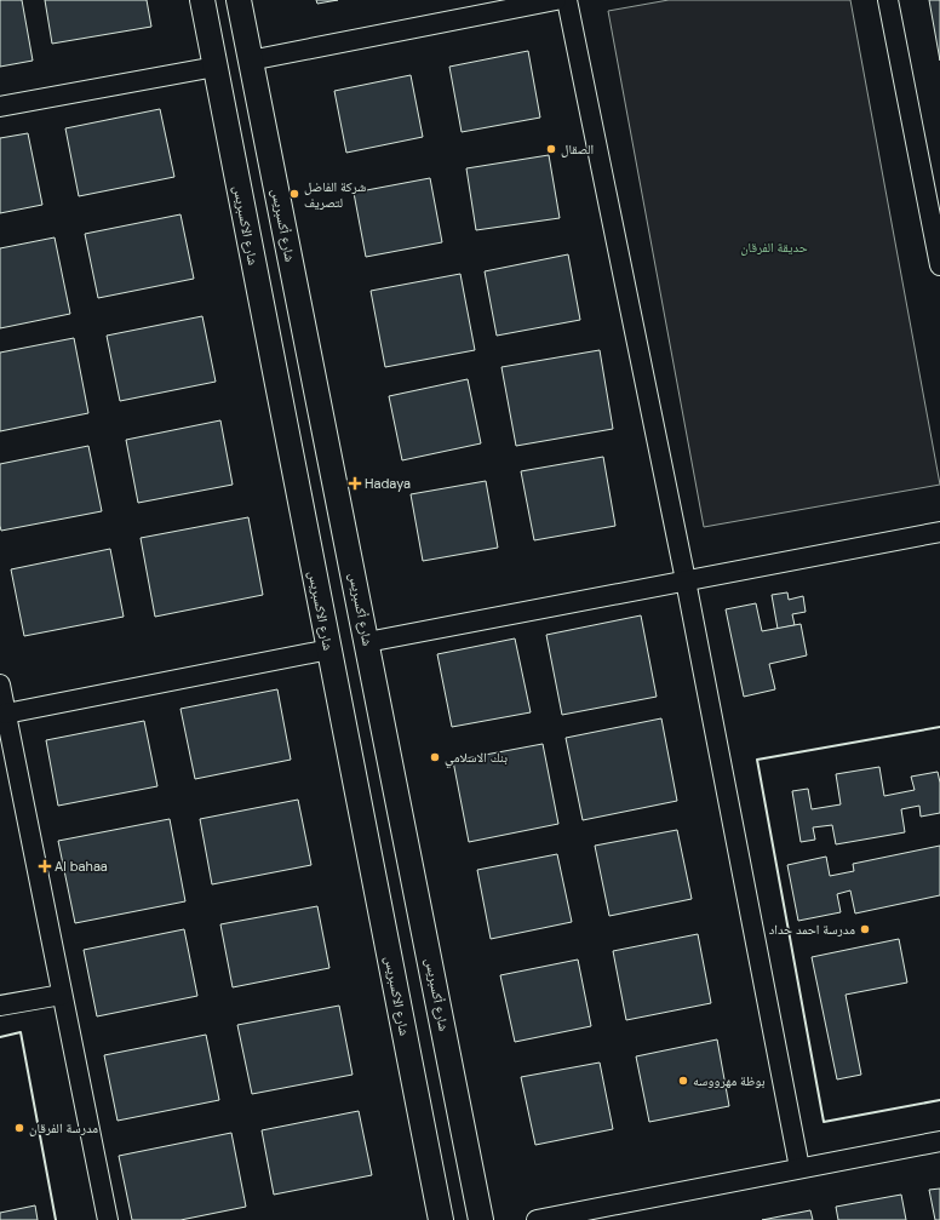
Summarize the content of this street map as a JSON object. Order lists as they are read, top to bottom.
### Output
{
  "streets": {
    "street": ["شارع الاكسبريس", "شارع أكسبريس"]
  },
  "parks": ["حديقة الفرقان"],
  "places": {
    "other": [
      "الصقال",
      "شركة الفاضل لتصريف",
      "بنك الاسلامي",
      "مدرسة احمد حداد",
      "بوظة مهرووسه",
      "مدرسة الفرقان"
    ],
    "health": ["Hadaya", "Al bahaa"]
  }
}
